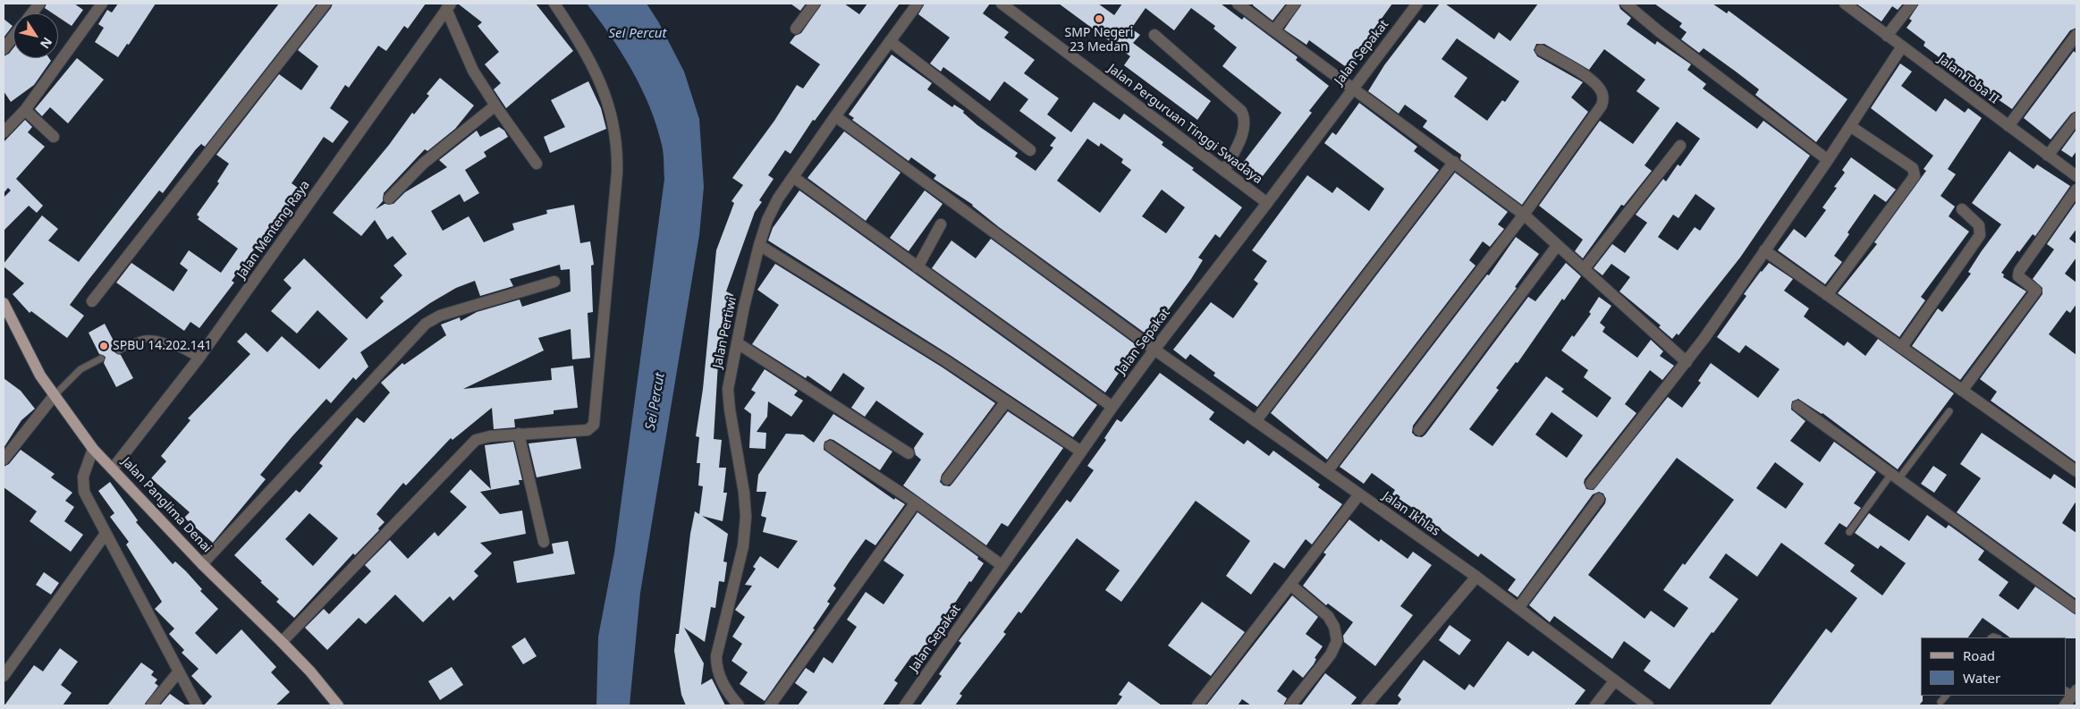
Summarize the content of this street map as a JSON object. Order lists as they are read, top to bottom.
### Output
{
  "streets": {
    "main road": ["Jalan Panglima Denai"],
    "street": [
      "Jalan Sepakat",
      "Jalan Toba II",
      "Jalan Perguruan Tinggi Swadaya",
      "Jalan Menteng Raya",
      "Jalan Pertiwi",
      "Jalan Ikhlas"
    ]
  },
  "crossings": [
    ["Jalan Sepakat", "Jalan Perguruan Tinggi Swadaya"],
    ["Jalan Sepakat", "Jalan Ikhlas"],
    ["Jalan Menteng Raya", "Jalan Panglima Denai"],
    ["Jalan Pertiwi", "Jalan Ikhlas"]
  ],
  "water": ["Sei Percut"],
  "places": ["SMP Negeri 23 Medan", "SPBU 14.202.141"],
  "legend": ["Road", "Water"],
  "north": "bottom right"
}
